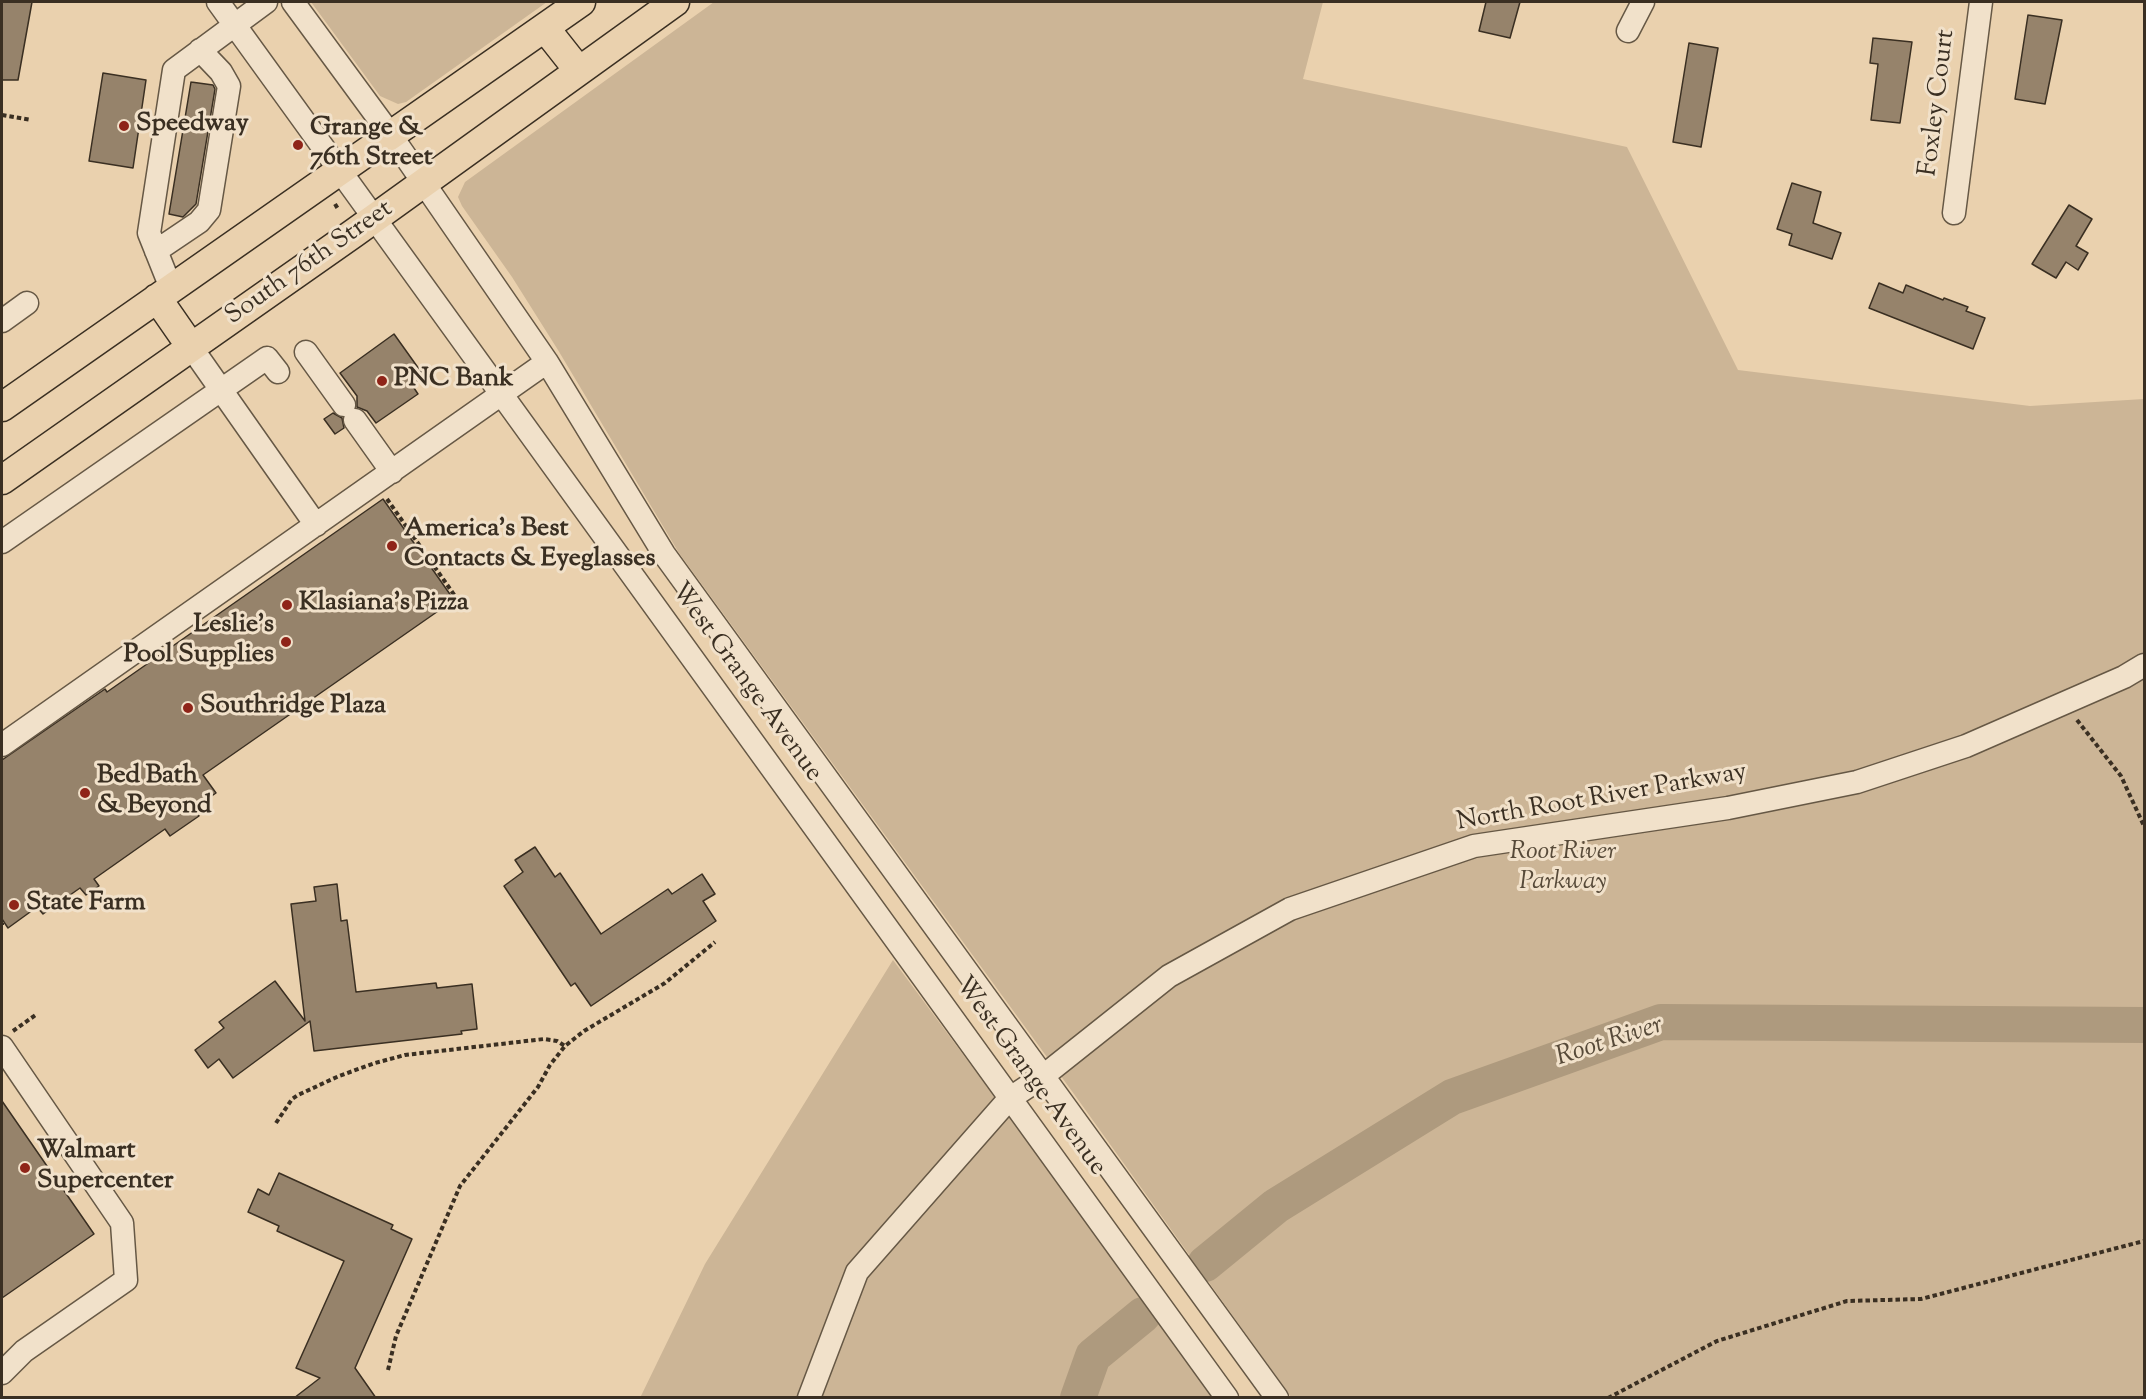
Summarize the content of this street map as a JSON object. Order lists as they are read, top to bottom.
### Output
{
  "streets": {
    "main road": ["South 76th Street"],
    "street": ["Foxley Court", "West Grange Avenue", "North Root River Parkway"]
  },
  "crossings": [
    ["South 76th Street", "West Grange Avenue"],
    ["West Grange Avenue", "North Root River Parkway"]
  ],
  "water": ["Root River"],
  "parks": ["Root River Parkway"],
  "places": [
    "Speedway",
    "Grange & 76th Street",
    "PNC Bank",
    "America's Best Contacts & Eyeglasses",
    "Klasiana's Pizza",
    "Leslie's Pool Supplies",
    "Southridge Plaza",
    "Bed Bath & Beyond",
    "State Farm",
    "Walmart Supercenter"
  ]
}
